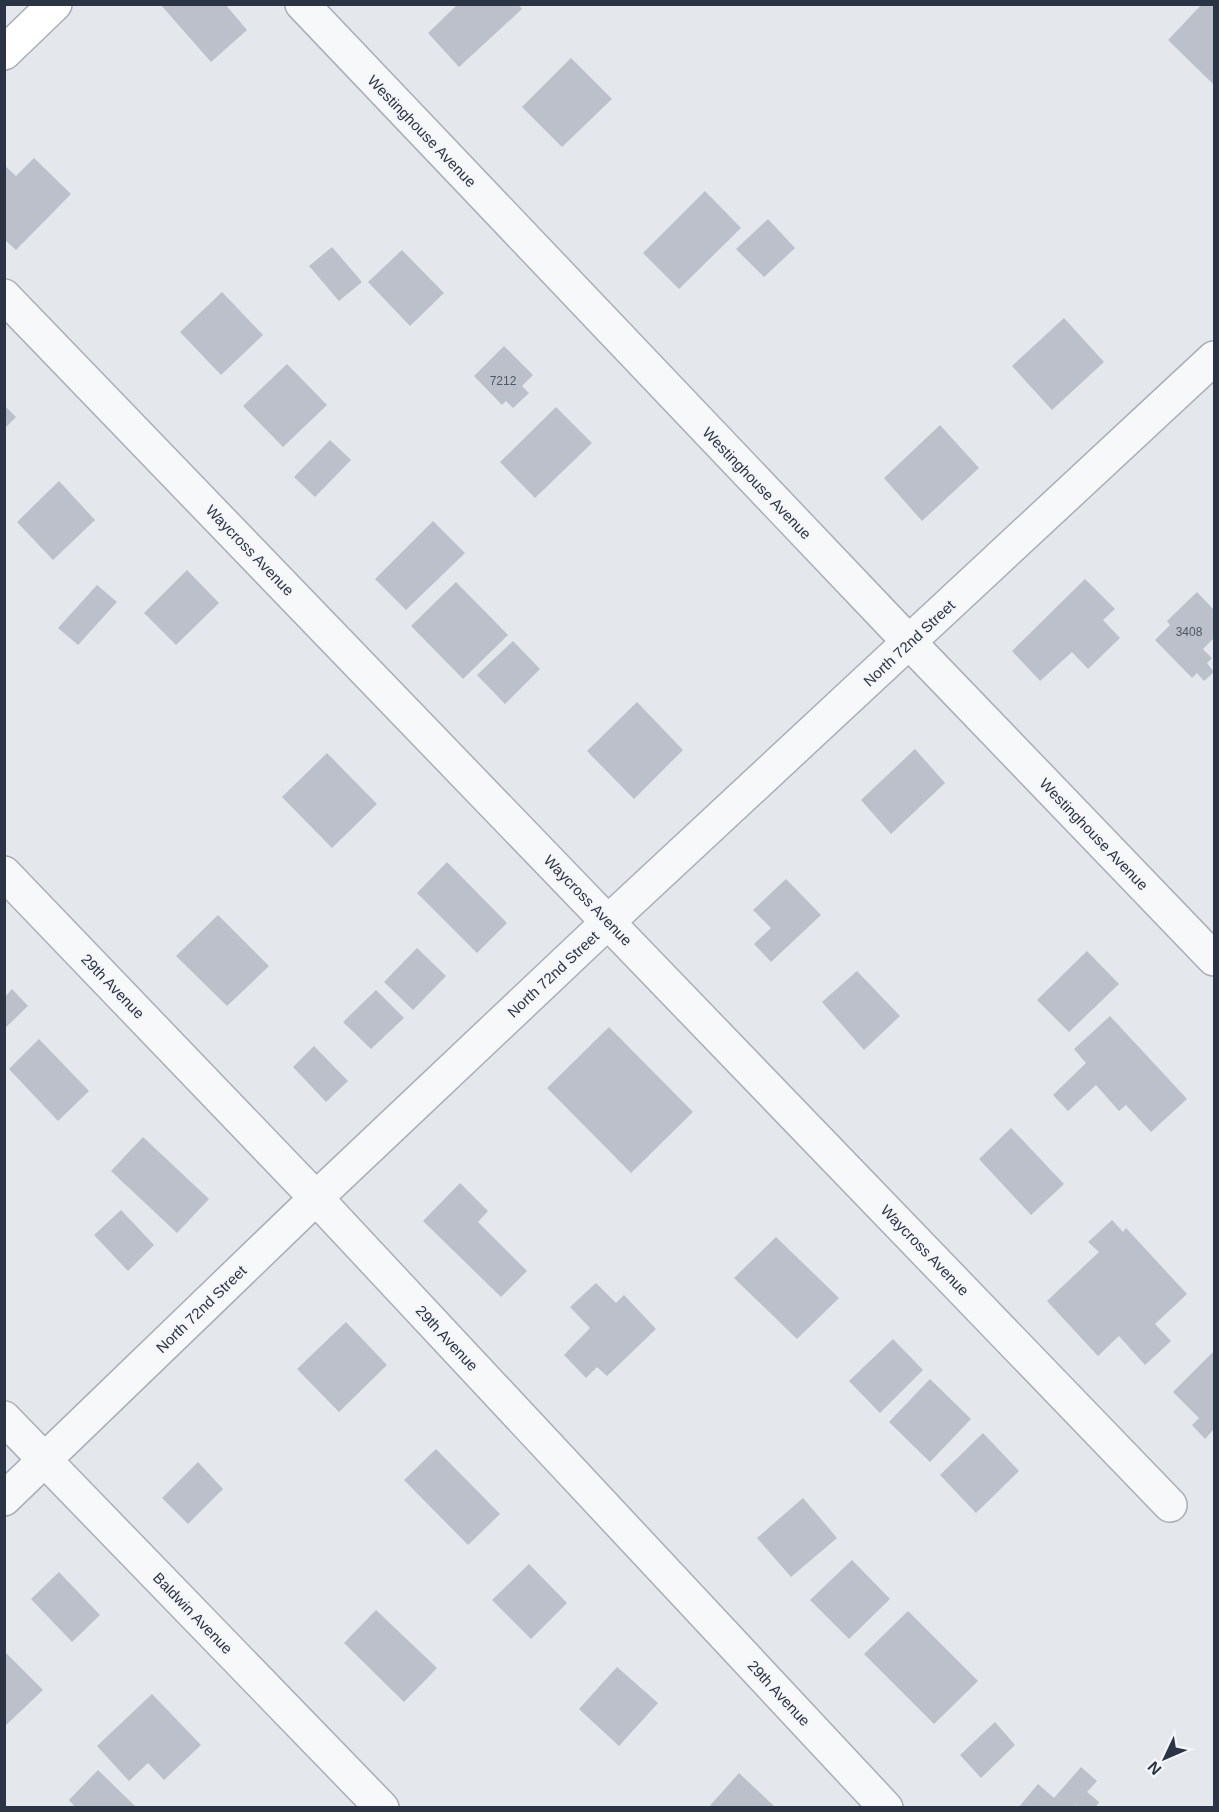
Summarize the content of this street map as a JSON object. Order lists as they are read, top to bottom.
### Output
{
  "streets": {
    "street": [
      "Westinghouse Avenue",
      "Waycross Avenue",
      "North 72nd Street",
      "29th Avenue",
      "Baldwin Avenue"
    ]
  },
  "crossings": [
    ["Westinghouse Avenue", "North 72nd Street"],
    ["Waycross Avenue", "North 72nd Street"],
    ["North 72nd Street", "29th Avenue"],
    ["North 72nd Street", "Baldwin Avenue"]
  ],
  "house_numbers": ["7212", "3408"],
  "north": "bottom left"
}
